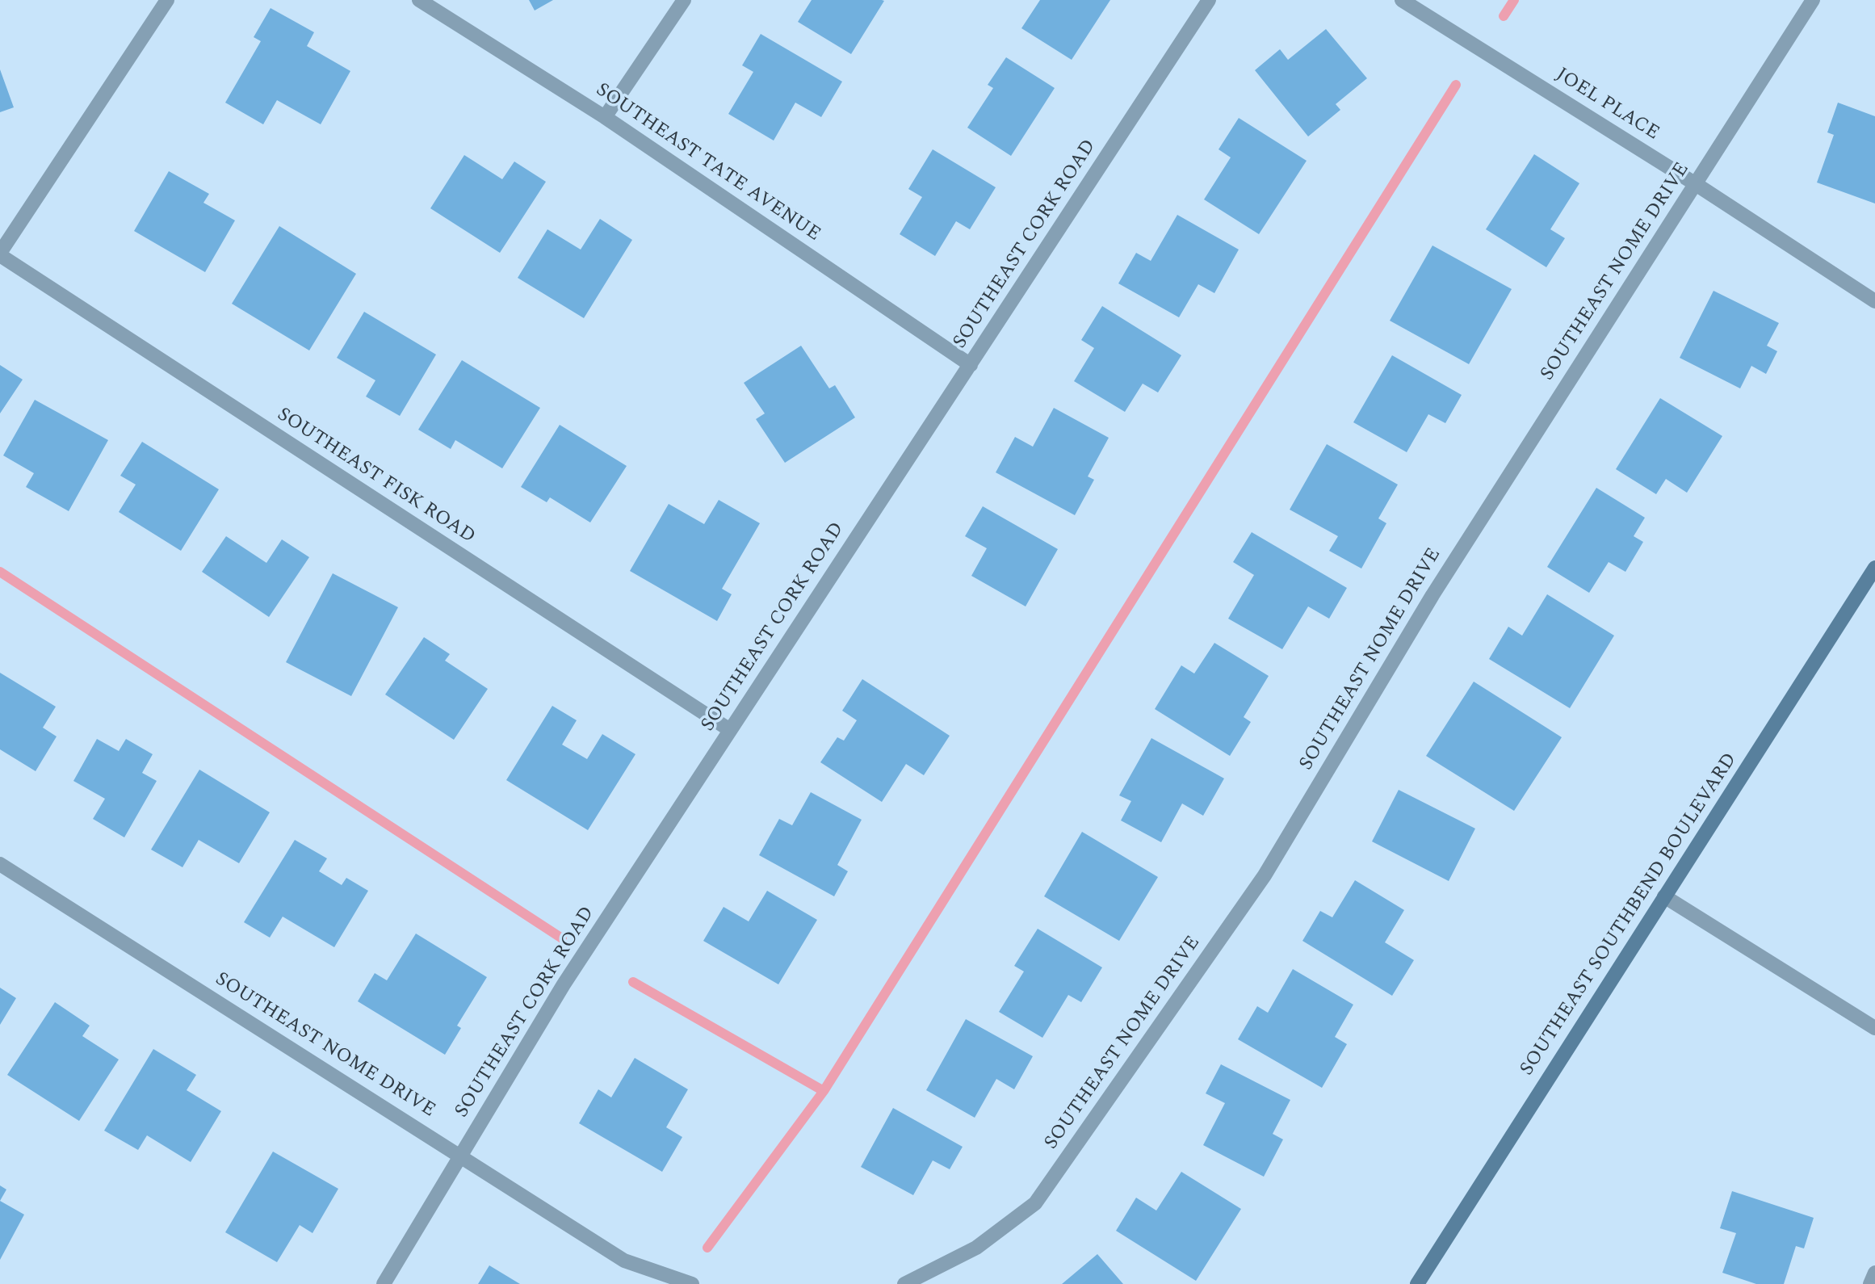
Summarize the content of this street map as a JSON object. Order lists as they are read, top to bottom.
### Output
{
  "streets": {
    "street": [
      "JOEL PLACE",
      "SOUTHEAST TATE AVENUE",
      "SOUTHEAST CORK ROAD",
      "SOUTHEAST NOME DRIVE",
      "SOUTHEAST FISK ROAD",
      "SOUTHEAST SOUTHBEND BOULEVARD"
    ]
  },
  "crossings": [
    ["JOEL PLACE", "SOUTHEAST NOME DRIVE"],
    ["SOUTHEAST TATE AVENUE", "SOUTHEAST CORK ROAD"],
    ["SOUTHEAST CORK ROAD", "SOUTHEAST NOME DRIVE"],
    ["SOUTHEAST CORK ROAD", "SOUTHEAST FISK ROAD"]
  ]
}
